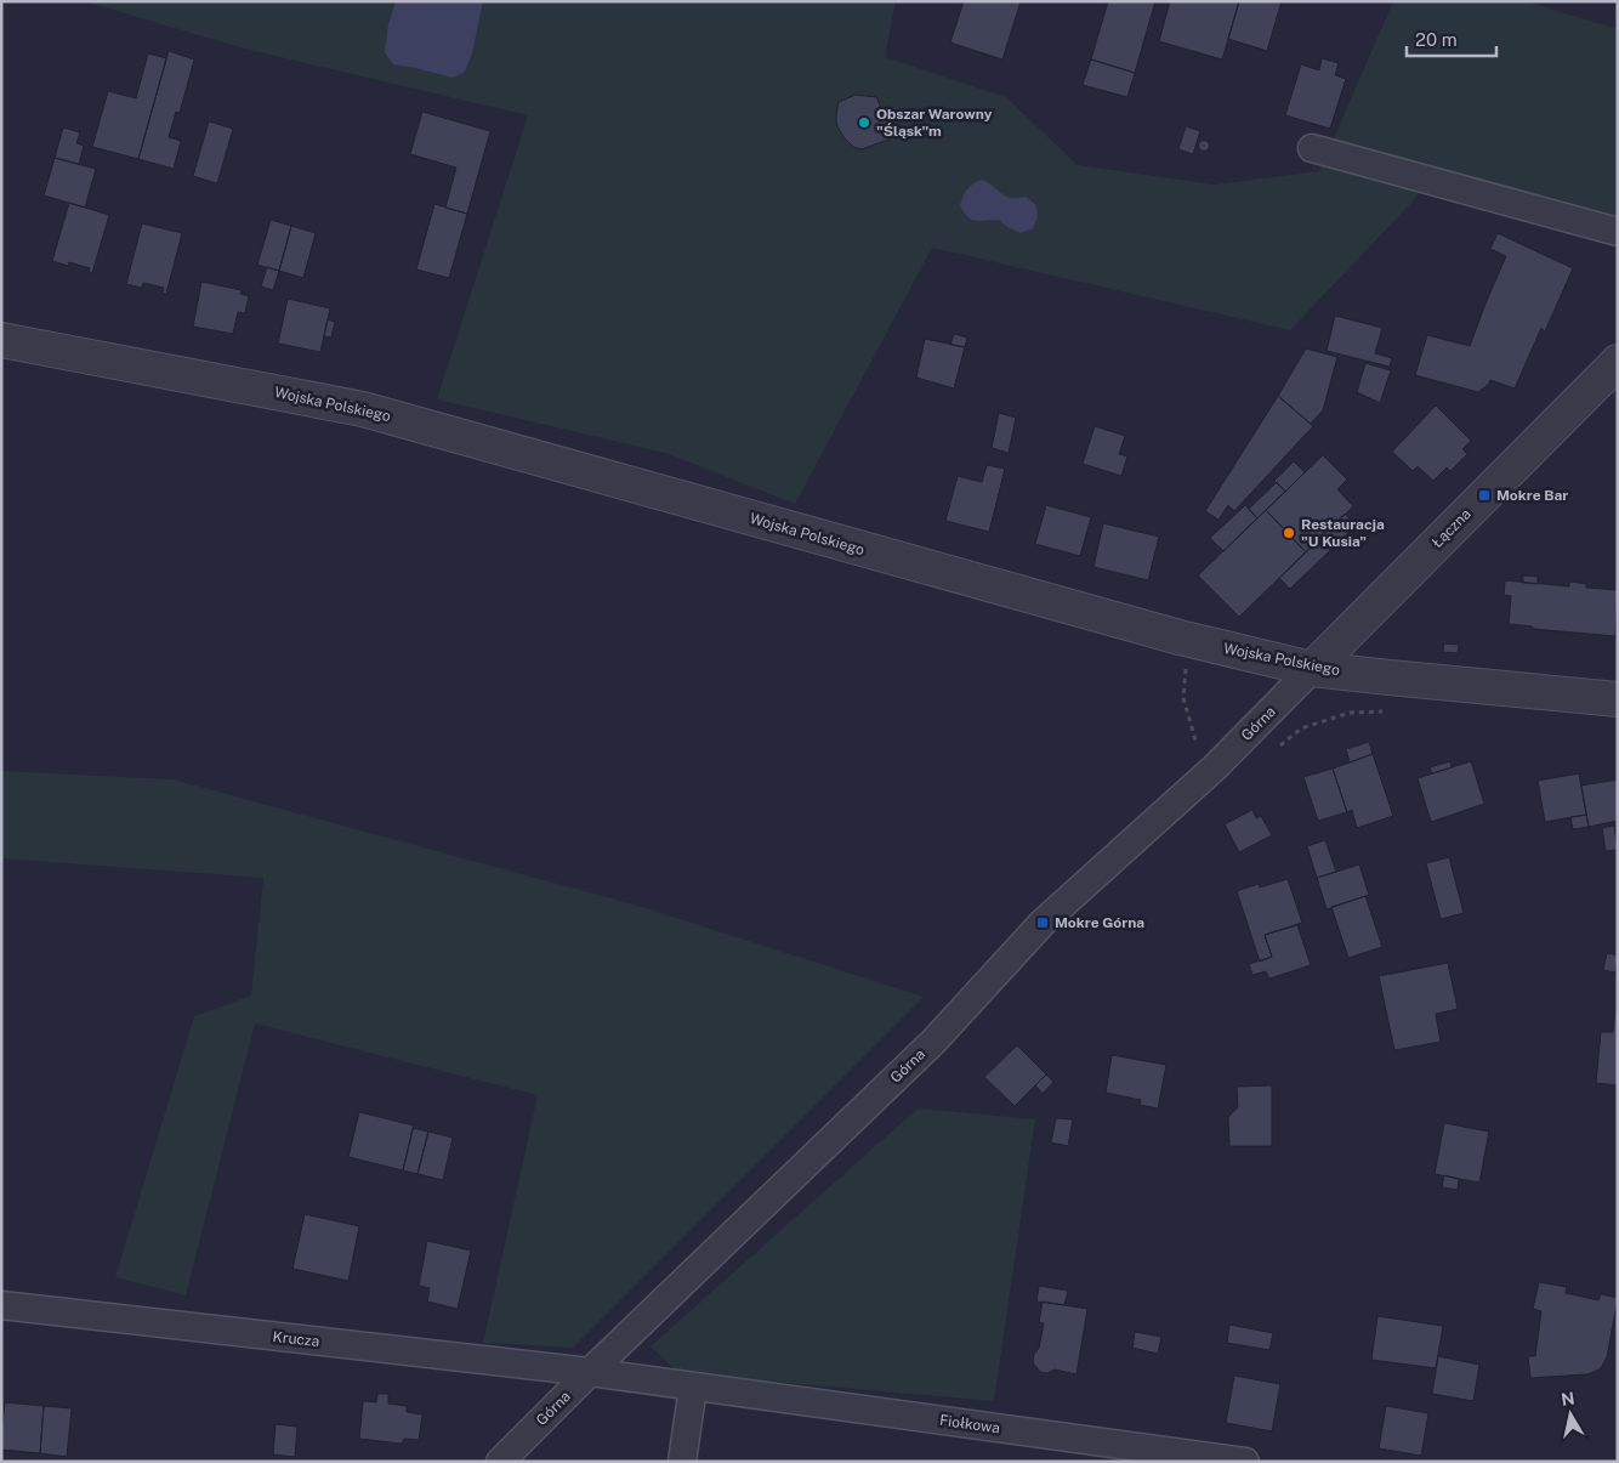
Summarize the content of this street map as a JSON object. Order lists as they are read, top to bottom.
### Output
{
  "streets": {
    "street": [
      "Wojska Polskiego",
      "Łączna",
      "Górna",
      "Krucza",
      "Fiołkowa"
    ]
  },
  "crossings": [
    ["Wojska Polskiego", "Łączna"],
    ["Wojska Polskiego", "Górna"],
    ["Łączna", "Górna"],
    ["Górna", "Krucza"],
    ["Górna", "Fiołkowa"],
    ["Krucza", "Fiołkowa"]
  ],
  "places": {
    "other": ["Obszar Warowny \"Śląsk\"m", "Restauracja \"U Kusia\""],
    "transit": ["Mokre Bar", "Mokre Górna"]
  },
  "scale_bar": "20 m",
  "north": "top"
}
